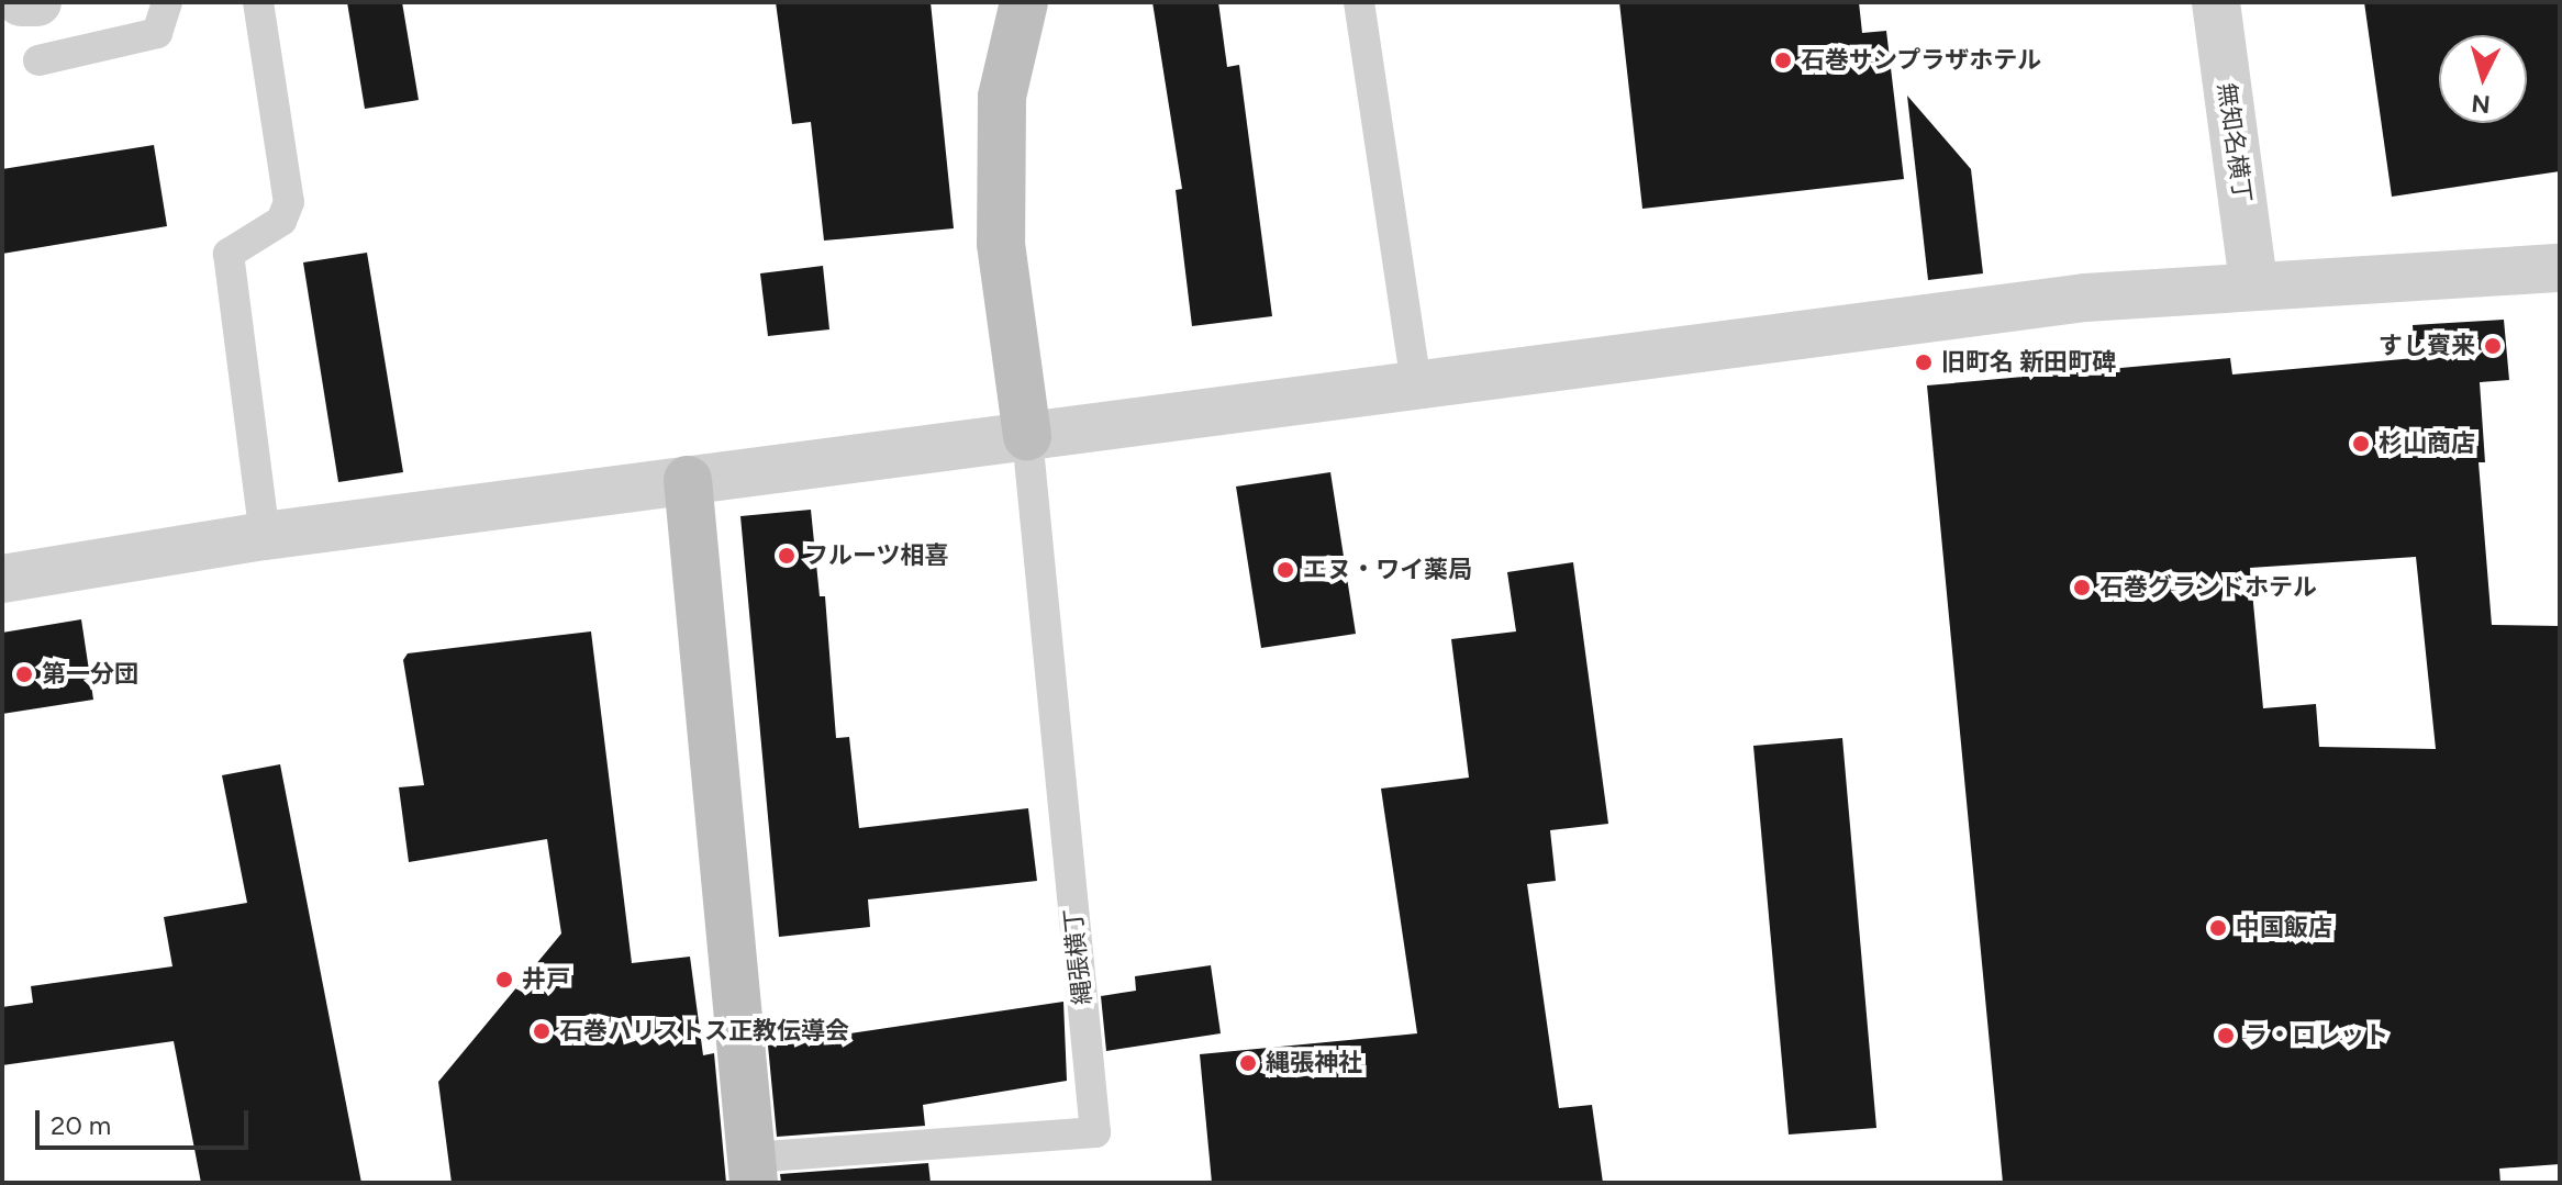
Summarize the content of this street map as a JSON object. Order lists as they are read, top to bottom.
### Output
{
  "streets": {
    "street": ["無知名横丁"],
    "lane": ["縄張横丁"]
  },
  "places": [
    "石巻サンプラザホテル",
    "すし賓来",
    "旧町名 新田町碑",
    "杉山商店",
    "フルーツ相喜",
    "エヌ・ワイ薬局",
    "石巻グランドホテル",
    "第一分団",
    "中国飯店",
    "井戸",
    "石巻ハリストス正教伝導会",
    "ラ・ロレット",
    "縄張神社"
  ],
  "scale_bar": "20 m",
  "north": "bottom"
}
